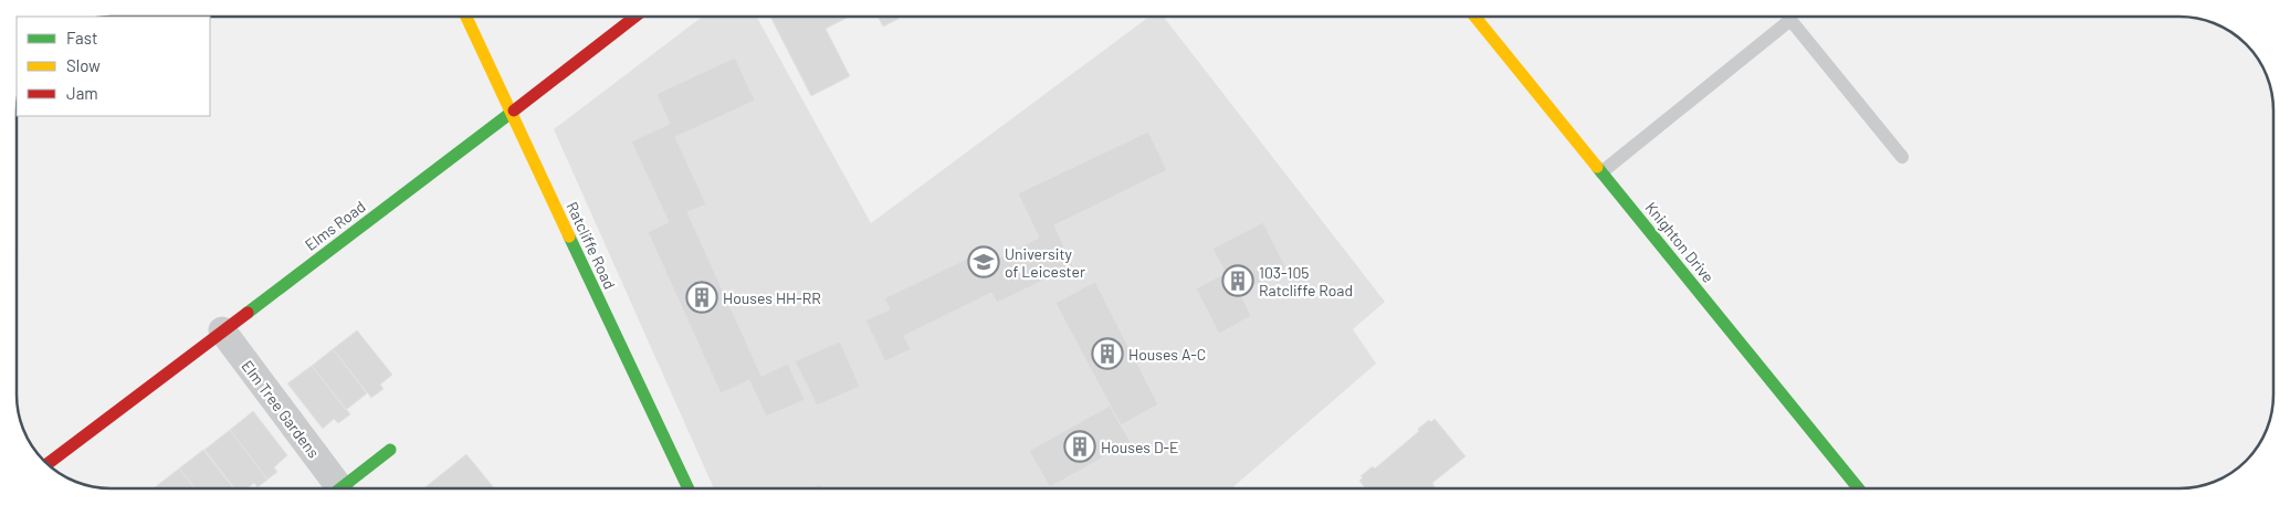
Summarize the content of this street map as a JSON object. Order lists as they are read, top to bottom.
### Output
{
  "streets": {
    "street": [
      "Elms Road",
      "Knighton Drive",
      "Ratcliffe Road",
      "Elm Tree Gardens"
    ]
  },
  "crossings": [
    ["Elms Road", "Ratcliffe Road"],
    ["Elms Road", "Elm Tree Gardens"]
  ],
  "places": {
    "school or university": ["University of Leicester"],
    "building": [
      "103-105 Ratcliffe Road",
      "Houses HH-RR",
      "Houses A-C",
      "Houses D-E"
    ]
  },
  "legend": ["Fast", "Slow", "Jam"]
}
